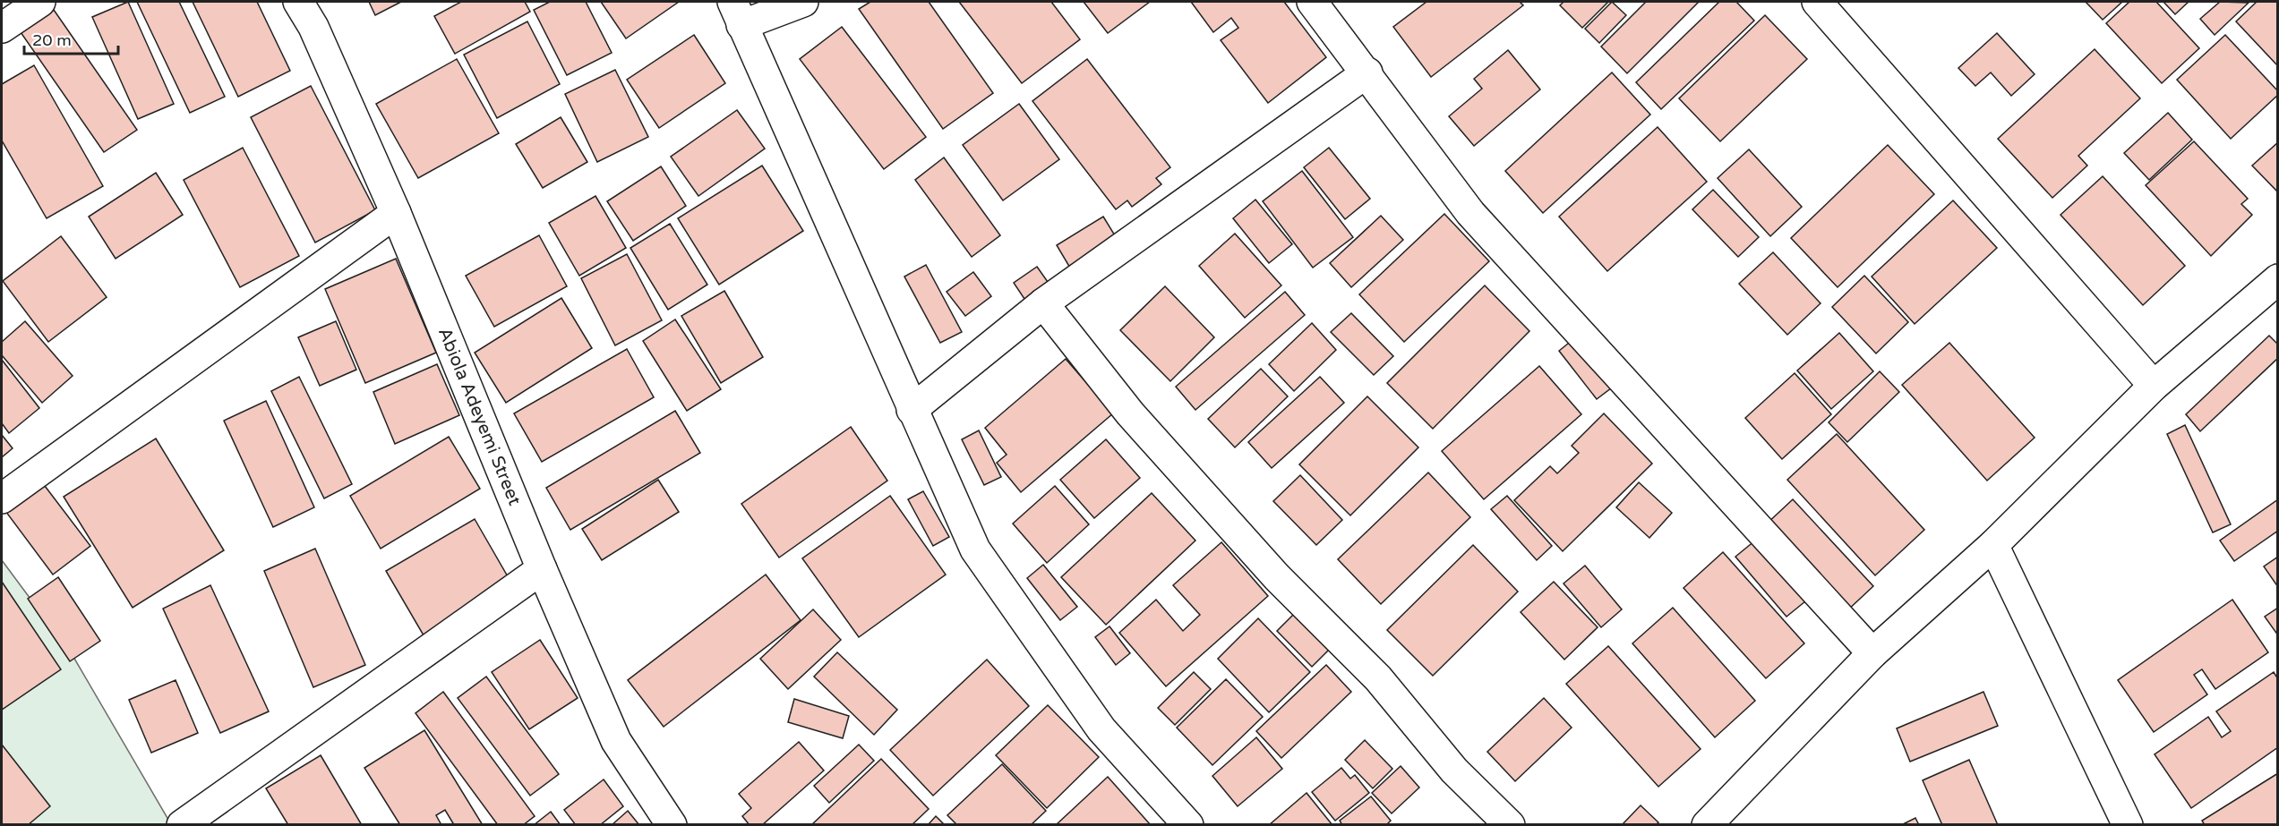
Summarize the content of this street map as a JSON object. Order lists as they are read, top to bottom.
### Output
{
  "streets": {
    "street": ["Abiola Adeyemi Street"]
  },
  "scale_bar": "20 m"
}
